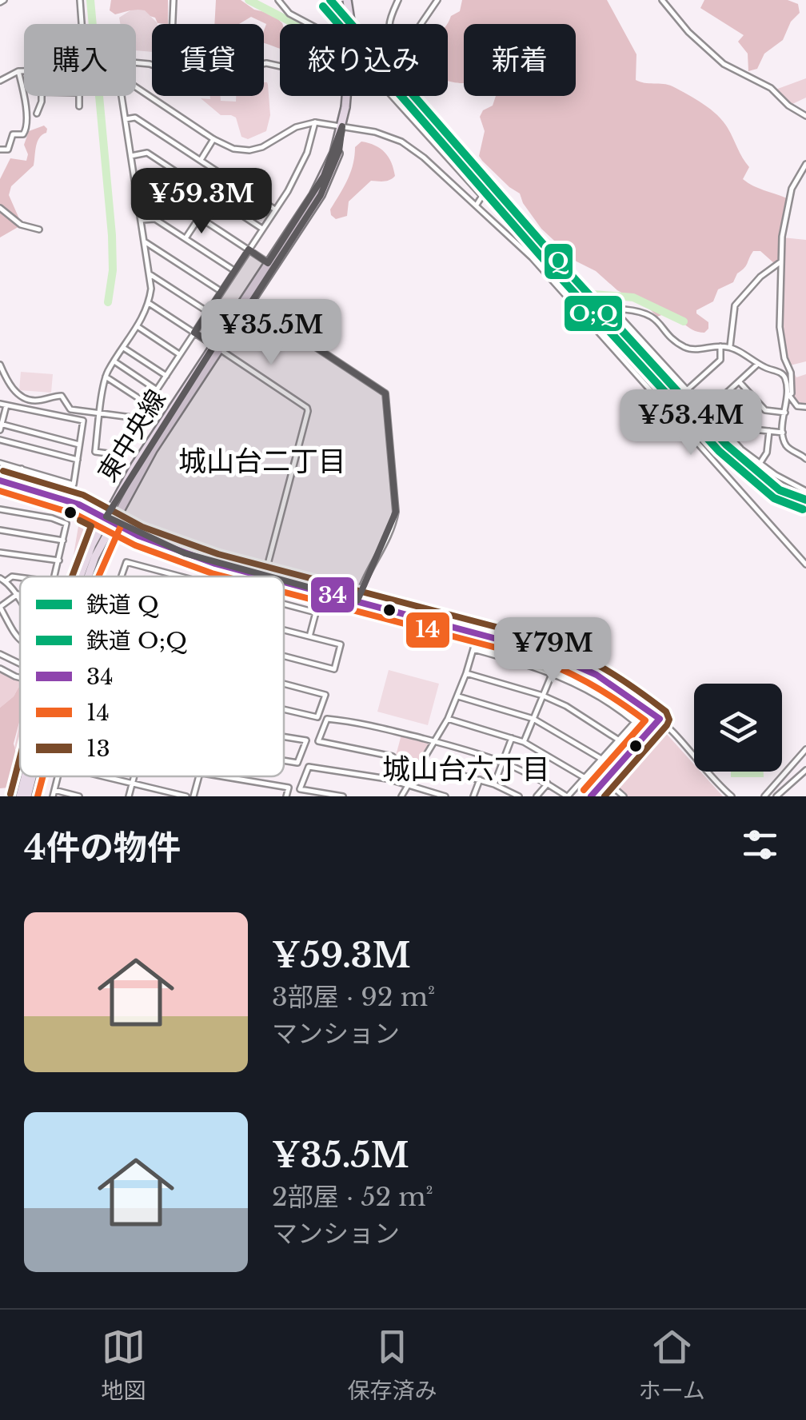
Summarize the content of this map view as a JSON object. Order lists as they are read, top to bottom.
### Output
{
  "streets": {
    "highway": ["東中央線"]
  },
  "districts": ["城山台二丁目", "城山台六丁目"],
  "lines": [
    "rail line Q",
    "rail line O;Q",
    "transit line 13",
    "transit line 34",
    "transit line 14"
  ],
  "legend": [
    "鉄道 Q",
    "鉄道 O;Q",
    "34",
    "14",
    "13"
  ],
  "page": {
    "chip": [
      "購入",
      "賃貸",
      "絞り込み",
      "新着"
    ],
    "price": [
      "¥59.3M",
      "¥35.5M",
      "¥53.4M",
      "¥79M"
    ],
    "heading": "4件の物件",
    "list": [
      {
        "name": "¥59.3M",
        "note": "3部屋 · 92 m² · マンション"
      },
      {
        "name": "¥35.5M",
        "note": "2部屋 · 52 m² · マンション"
      }
    ],
    "tabs": ["地図", "保存済み", "ホーム"]
  }
}
